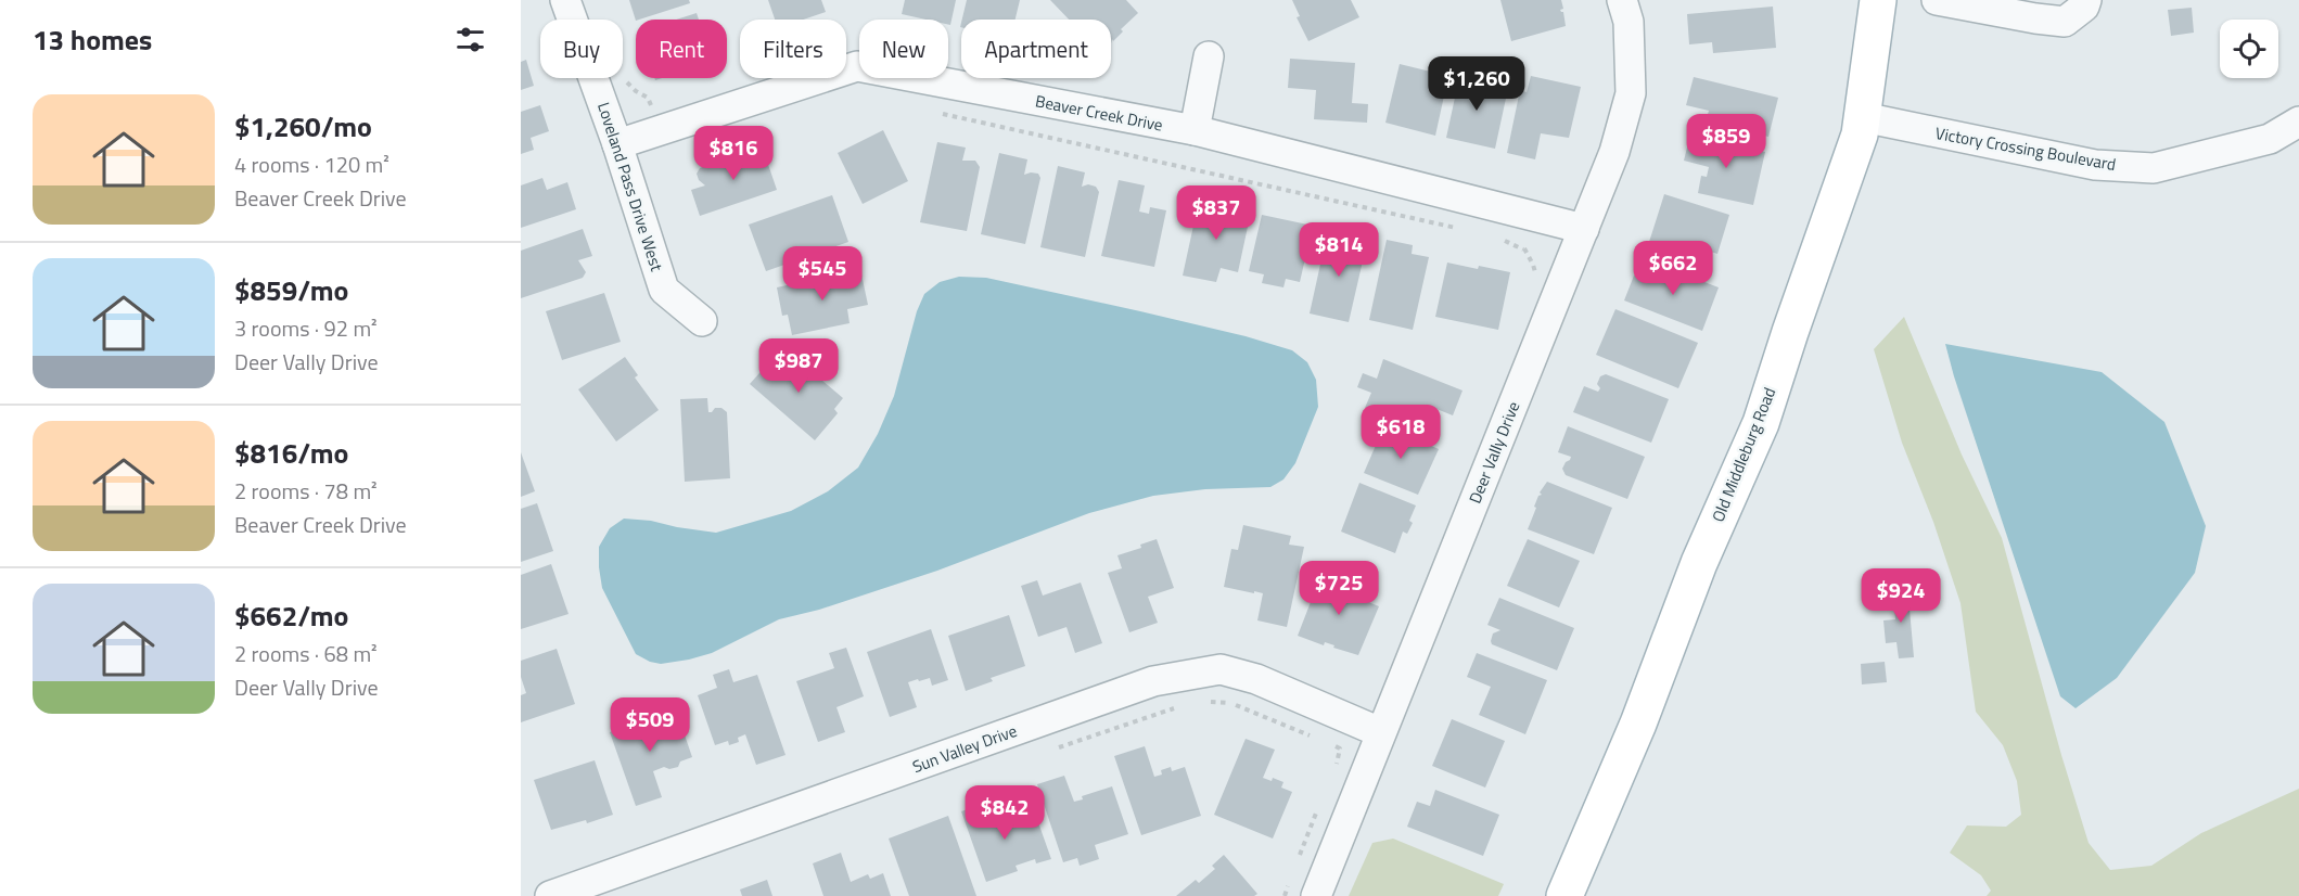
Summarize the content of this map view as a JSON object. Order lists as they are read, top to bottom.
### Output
{
  "streets": {
    "main road": ["Old Middleburg Road"],
    "street": [
      "Beaver Creek Drive",
      "Victory Crossing Boulevard",
      "Loveland Pass Drive West",
      "Deer Vally Drive",
      "Sun Valley Drive"
    ]
  },
  "crossings": [
    ["Beaver Creek Drive", "Loveland Pass Drive West"],
    ["Beaver Creek Drive", "Deer Vally Drive"],
    ["Victory Crossing Boulevard", "Old Middleburg Road"],
    ["Deer Vally Drive", "Sun Valley Drive"]
  ],
  "page": {
    "heading": "13 homes",
    "chip": [
      "Buy",
      "Rent",
      "Filters",
      "New",
      "Apartment"
    ],
    "price": [
      "$1,260",
      "$859",
      "$816",
      "$837",
      "$814",
      "$662",
      "$545",
      "$987",
      "$618",
      "$725",
      "$924",
      "$509",
      "$842"
    ],
    "list": [
      {
        "name": "$1,260/mo",
        "note": "4 rooms · 120 m² · Beaver Creek Drive"
      },
      {
        "name": "$859/mo",
        "note": "3 rooms · 92 m² · Deer Vally Drive"
      },
      {
        "name": "$816/mo",
        "note": "2 rooms · 78 m² · Beaver Creek Drive"
      },
      {
        "name": "$662/mo",
        "note": "2 rooms · 68 m² · Deer Vally Drive"
      }
    ]
  }
}
